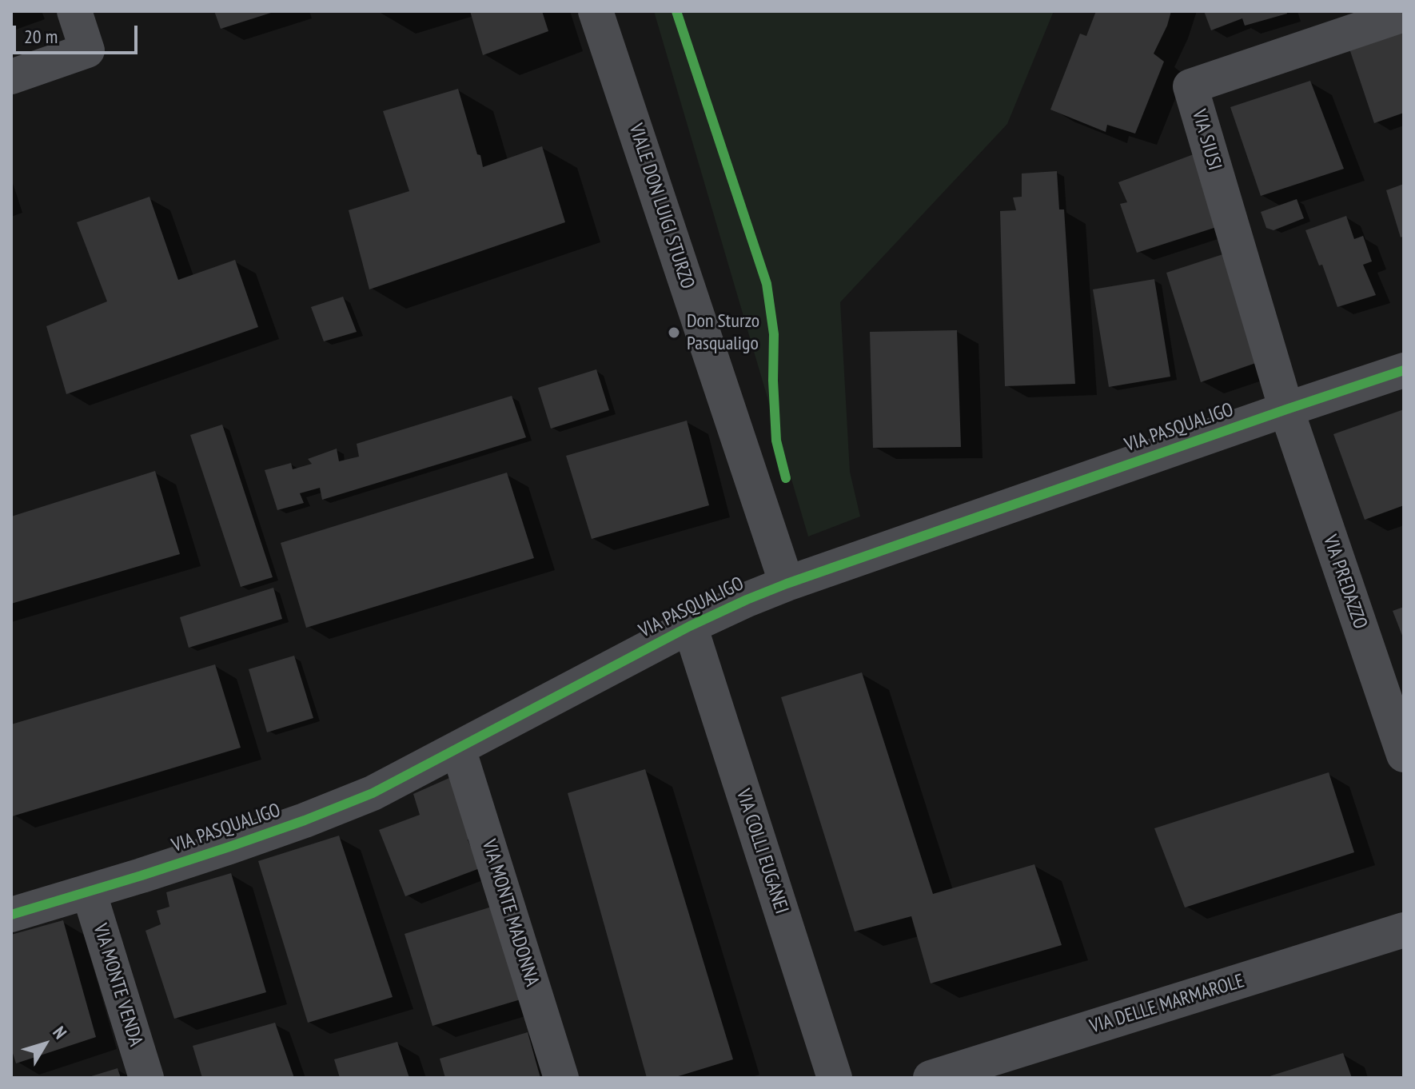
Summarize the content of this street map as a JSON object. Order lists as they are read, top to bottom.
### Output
{
  "streets": {
    "street": [
      "VIA SIUSI",
      "VIALE DON LUIGI STURZO",
      "VIA PASQUALIGO",
      "VIA PREDAZZO",
      "VIA COLLI EUGANEI",
      "VIA MONTE MADONNA",
      "VIA MONTE VENDA",
      "VIA DELLE MARMAROLE"
    ]
  },
  "crossings": [
    ["VIA SIUSI", "VIA PASQUALIGO"],
    ["VIA SIUSI", "VIA PREDAZZO"],
    ["VIALE DON LUIGI STURZO", "VIA PASQUALIGO"],
    ["VIA PASQUALIGO", "VIA PREDAZZO"],
    ["VIA PASQUALIGO", "VIA COLLI EUGANEI"],
    ["VIA PASQUALIGO", "VIA MONTE MADONNA"],
    ["VIA PASQUALIGO", "VIA MONTE VENDA"]
  ],
  "places": ["Don Sturzo Pasqualigo"],
  "scale_bar": "20 m",
  "north": "top right"
}
